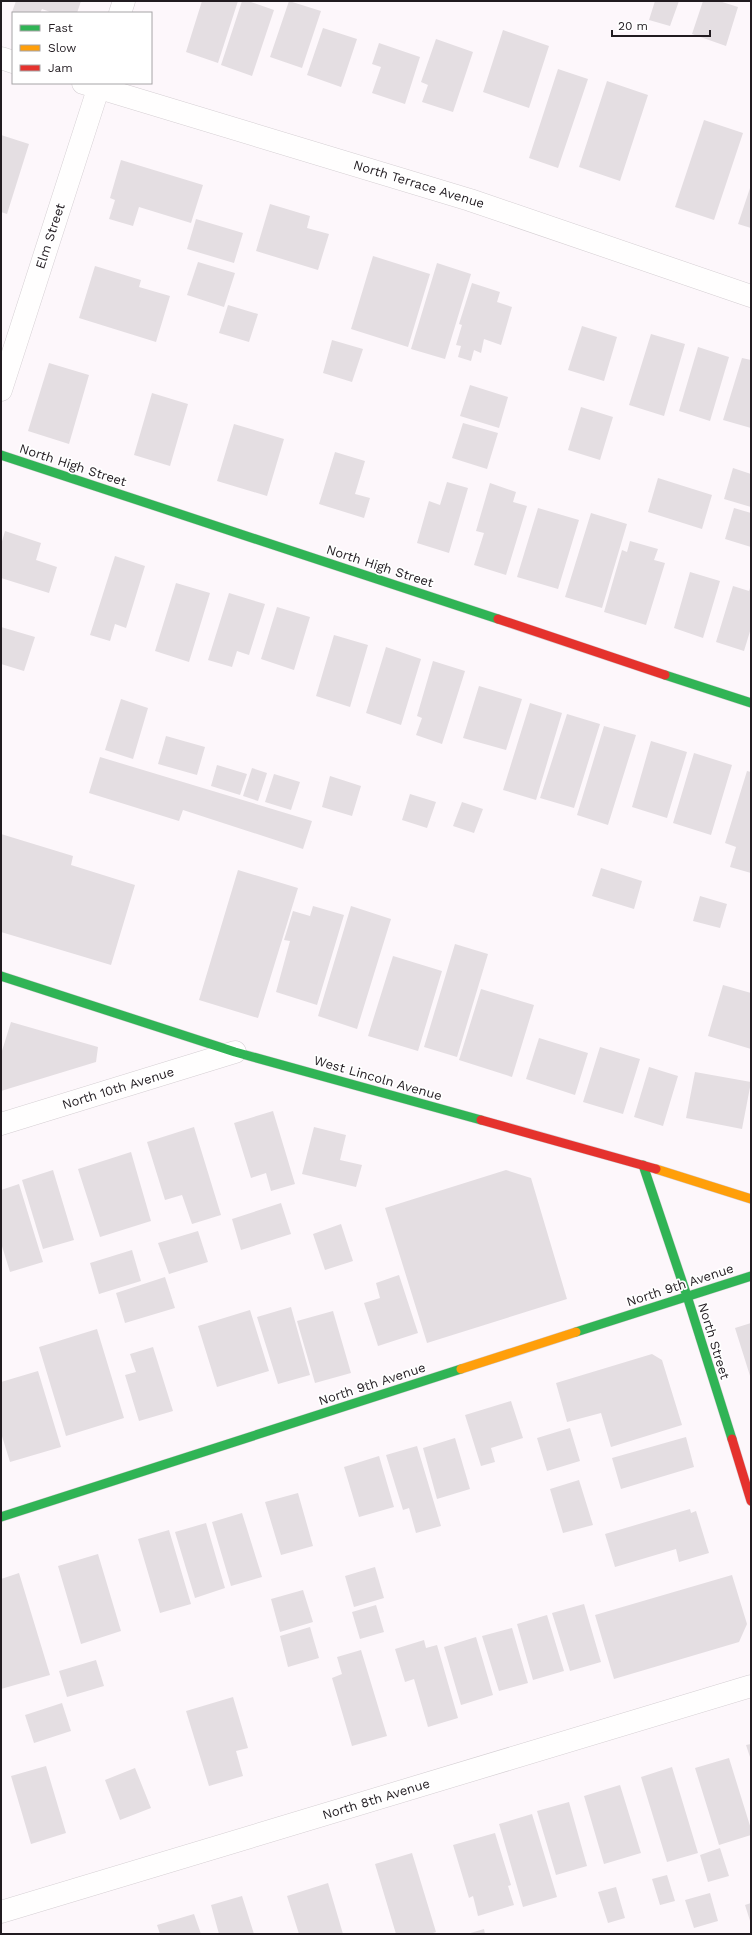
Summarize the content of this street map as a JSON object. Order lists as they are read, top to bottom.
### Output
{
  "streets": {
    "street": [
      "North Terrace Avenue",
      "Elm Street",
      "North High Street",
      "West Lincoln Avenue",
      "North 10th Avenue",
      "North 9th Avenue",
      "North Street",
      "North 8th Avenue"
    ]
  },
  "crossings": [
    ["North Terrace Avenue", "Elm Street"],
    ["West Lincoln Avenue", "North 10th Avenue"],
    ["West Lincoln Avenue", "North Street"],
    ["North 9th Avenue", "North Street"]
  ],
  "legend": ["Fast", "Slow", "Jam"],
  "scale_bar": "20 m"
}
